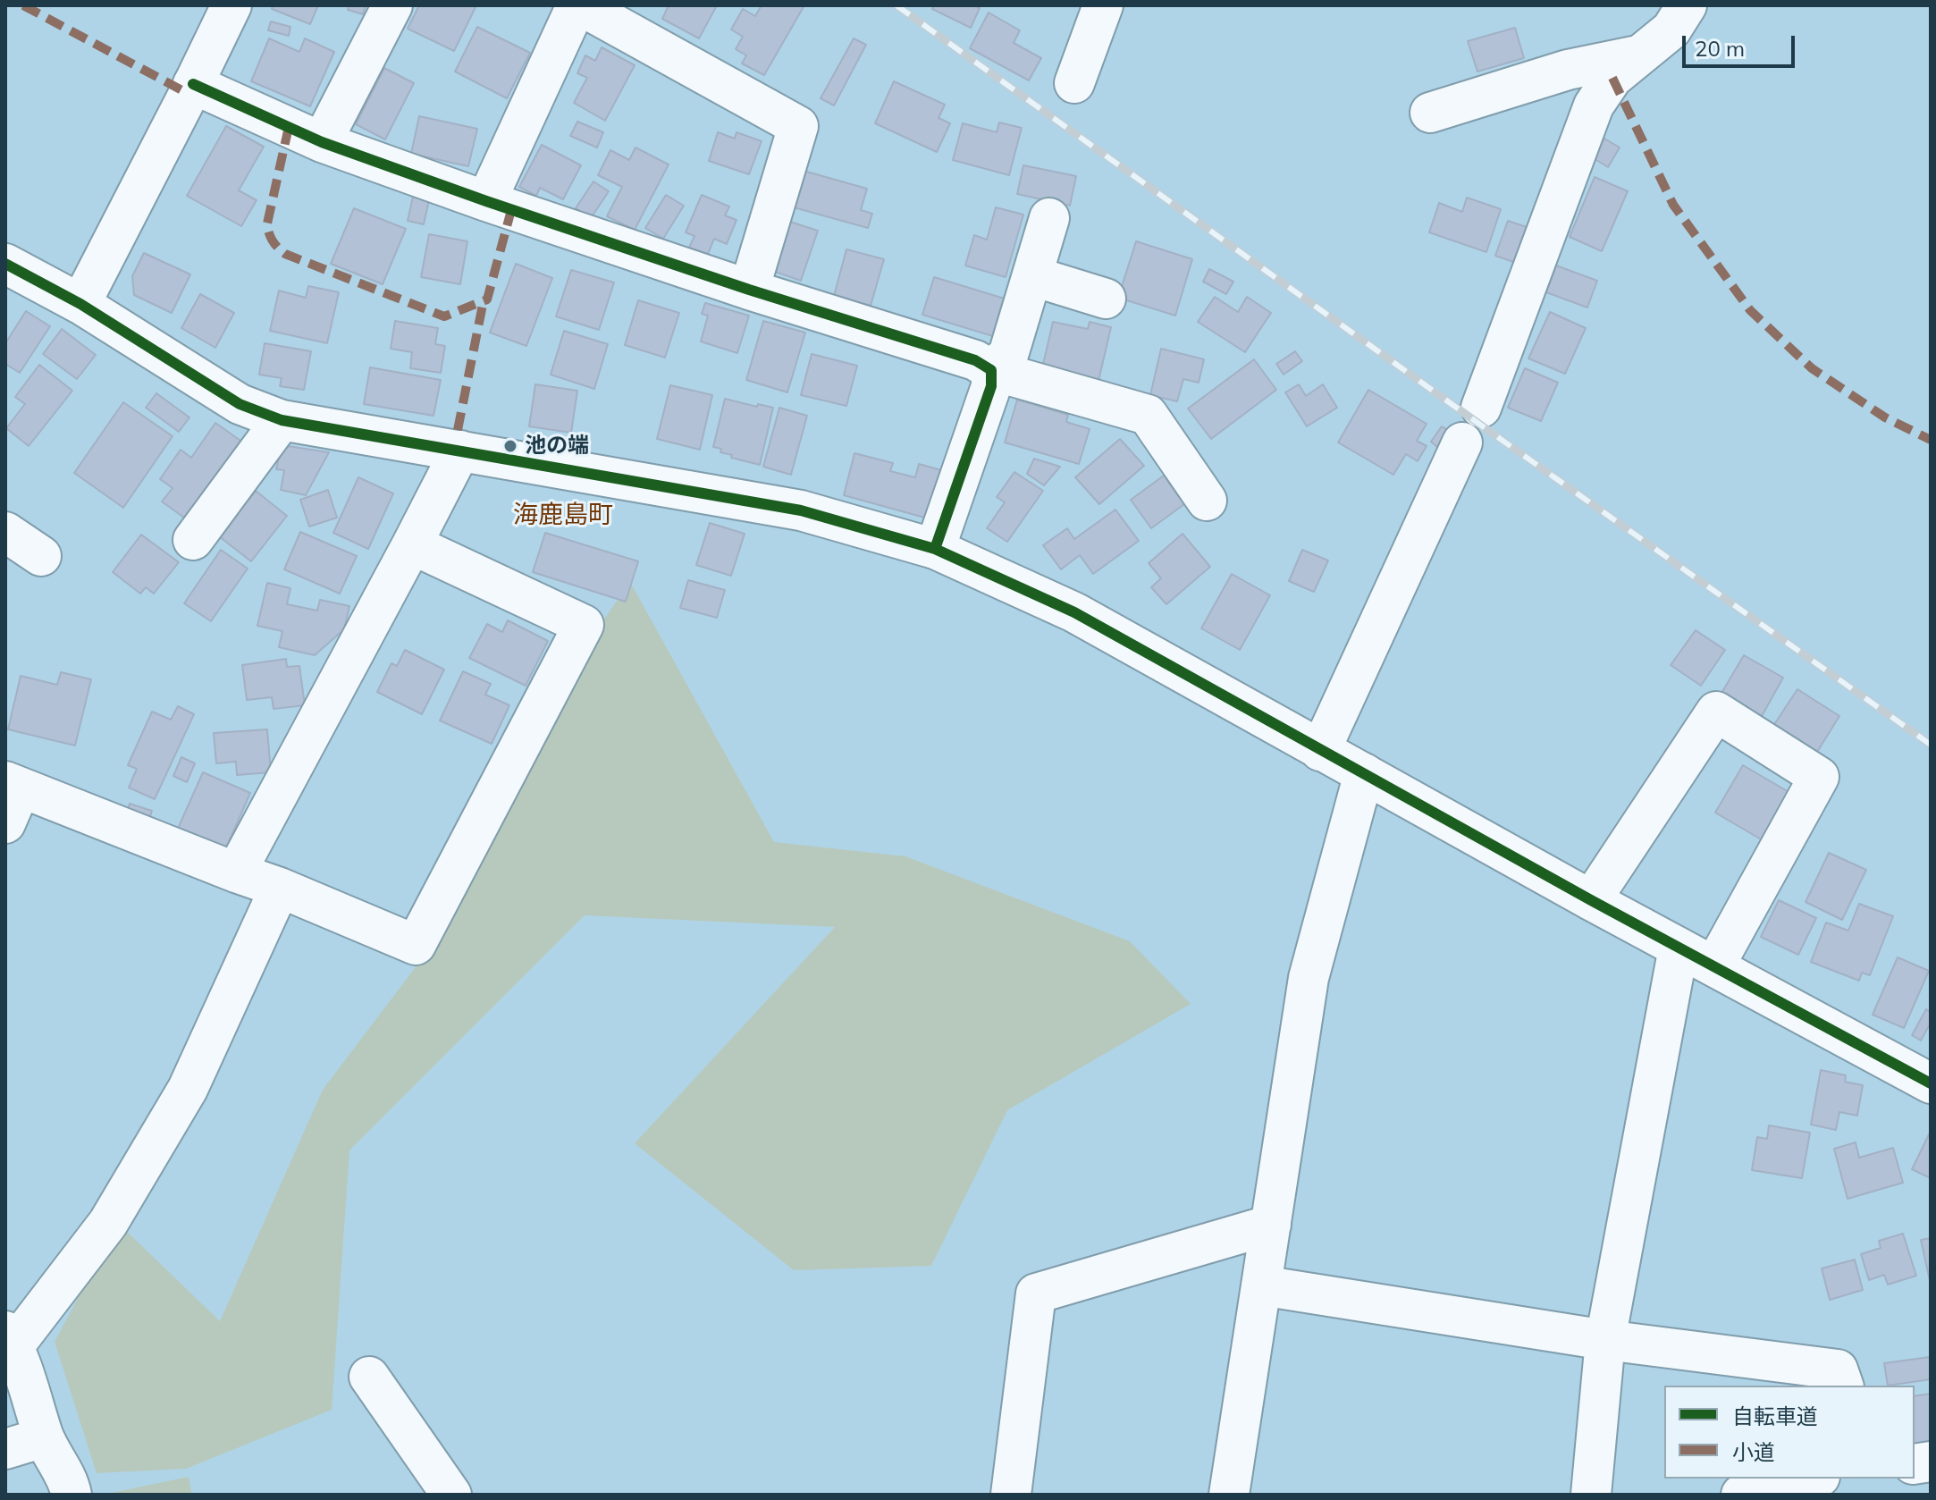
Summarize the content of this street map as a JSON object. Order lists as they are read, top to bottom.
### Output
{
  "districts": ["海鹿島町"],
  "places": ["池の端"],
  "legend": ["自転車道", "小道"],
  "scale_bar": "20 m"
}
